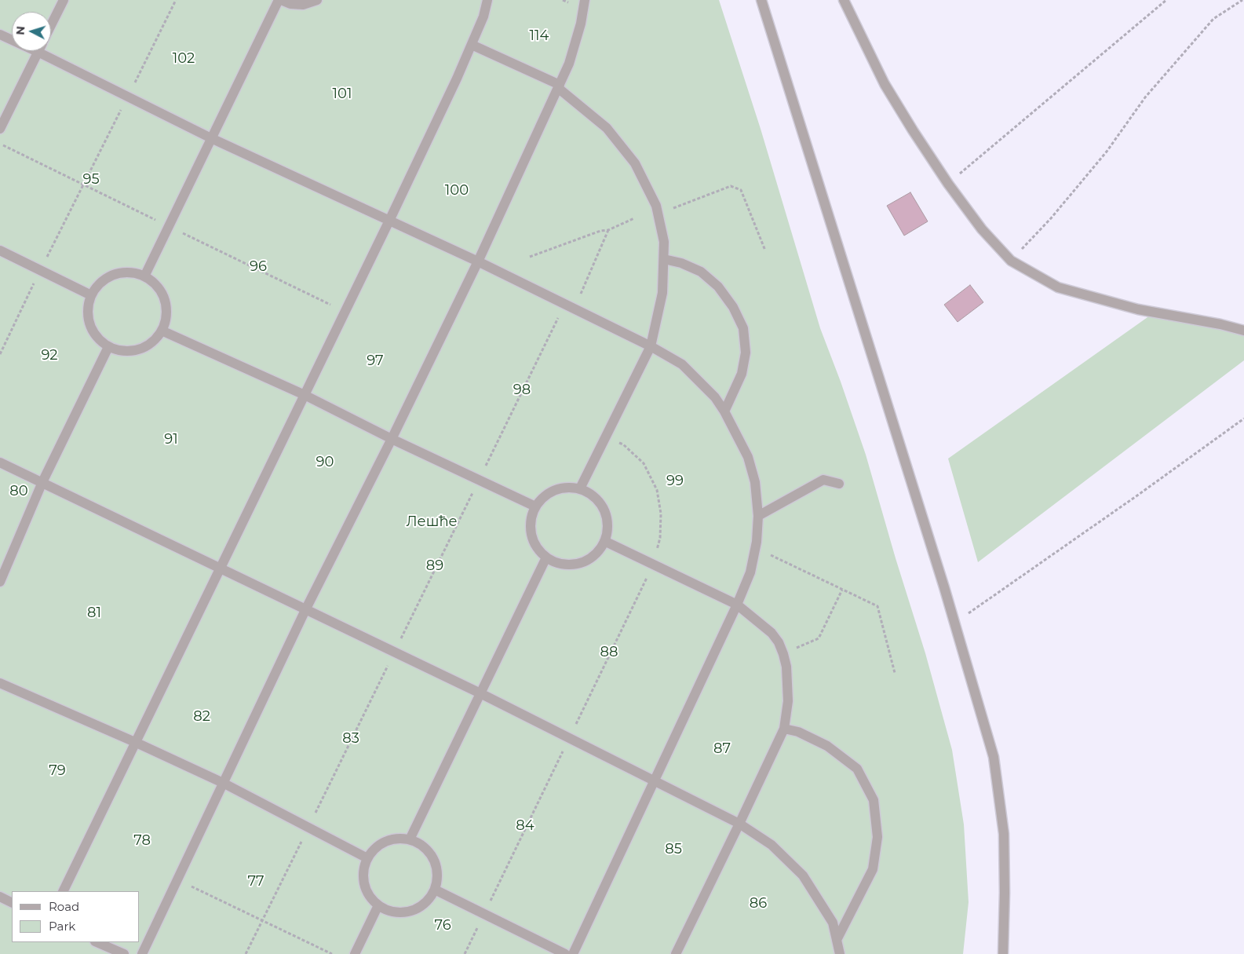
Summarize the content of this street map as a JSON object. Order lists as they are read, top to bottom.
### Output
{
  "parks": [
    "114",
    "102",
    "101",
    "95",
    "100",
    "96",
    "92",
    "97",
    "98",
    "91",
    "90",
    "99",
    "80",
    "Лешће",
    "89",
    "81",
    "88",
    "82",
    "83",
    "87",
    "79",
    "84",
    "78",
    "85",
    "77",
    "86",
    "76"
  ],
  "legend": ["Road", "Park"],
  "north": "left"
}
